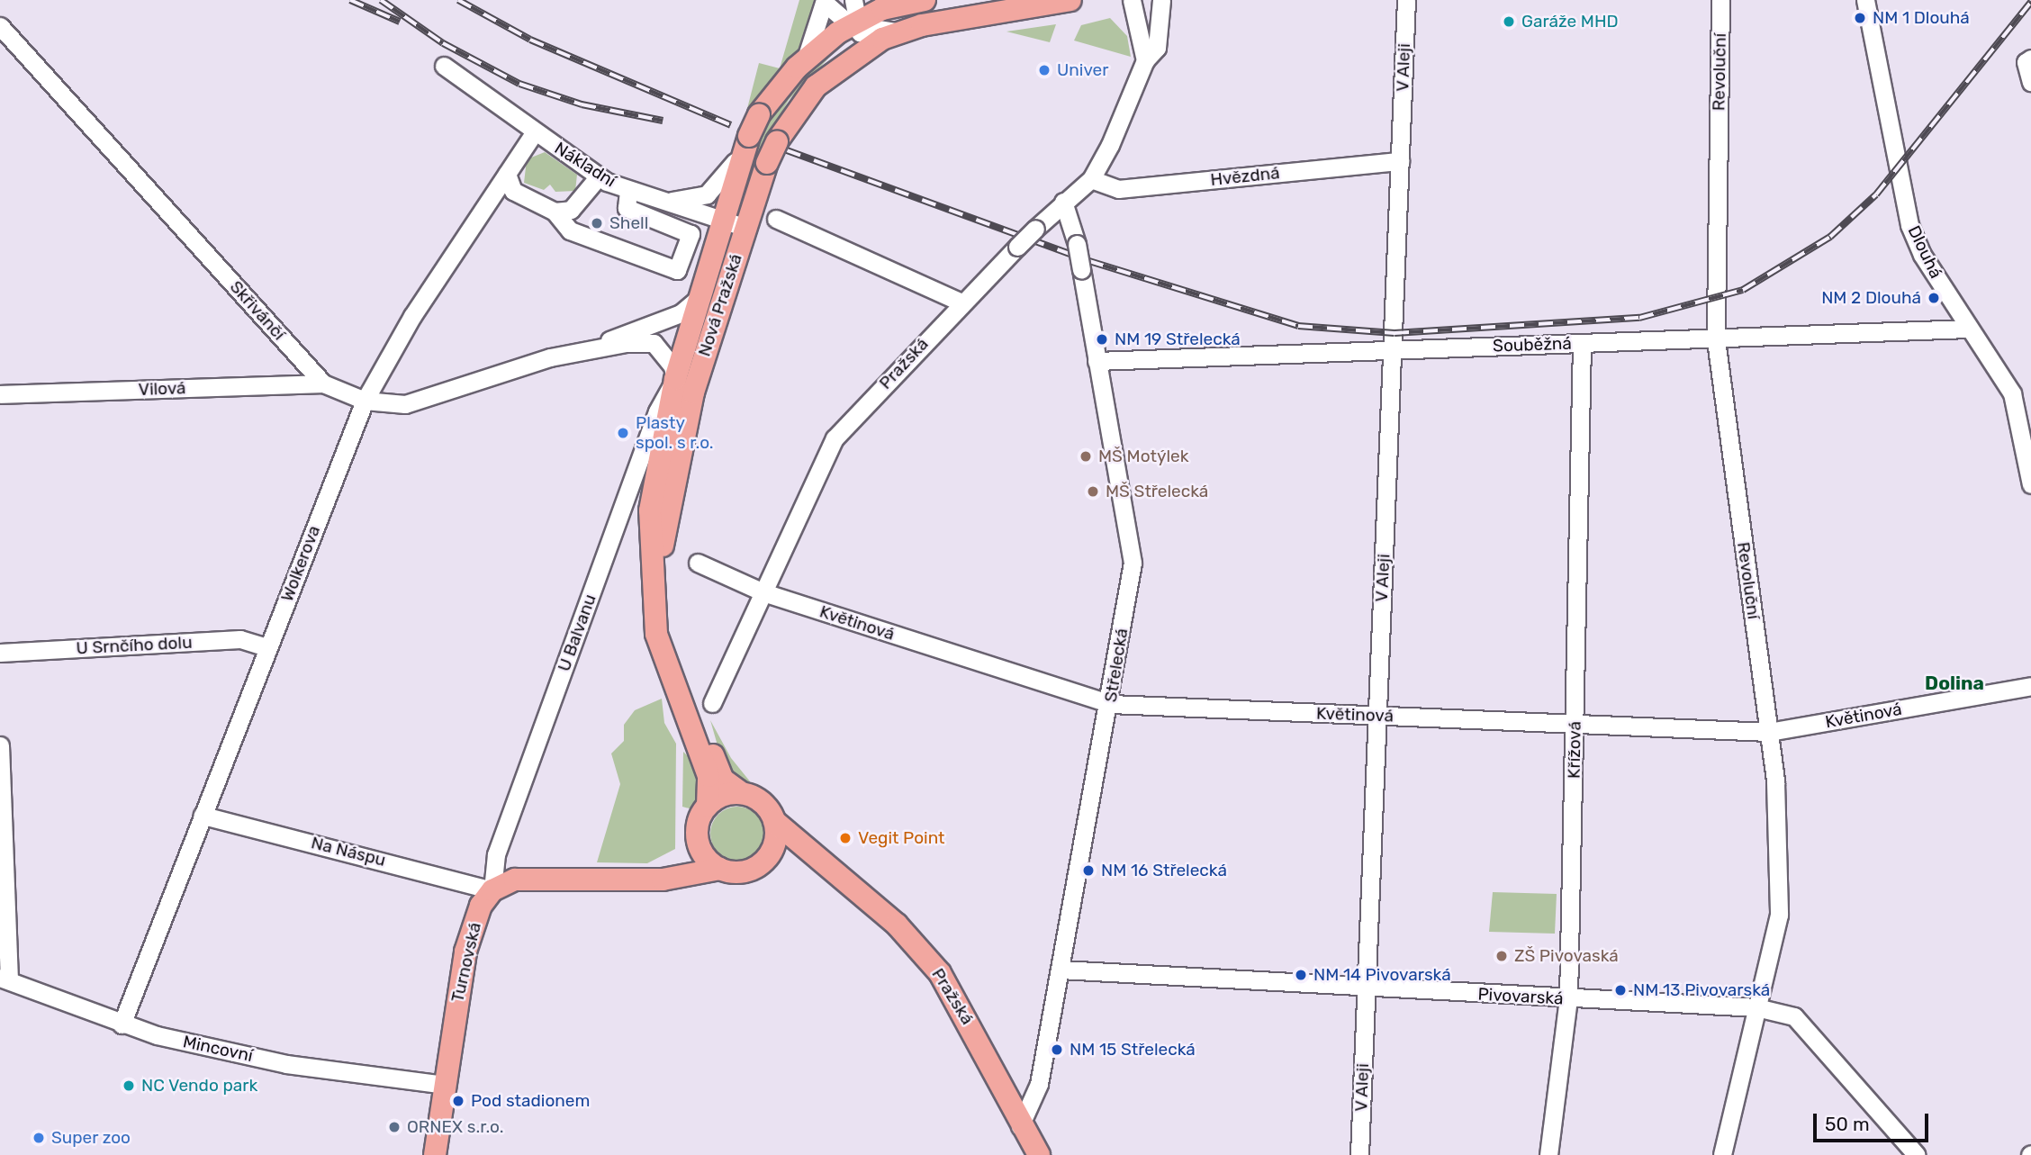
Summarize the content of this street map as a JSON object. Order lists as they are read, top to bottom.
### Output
{
  "streets": {
    "main road": ["Nová Pražská", "Pražská", "Turnovská"],
    "street": [
      "V Aleji",
      "Revoluční",
      "Nákladní",
      "Hvězdná",
      "Dlouhá",
      "Skřivánčí",
      "Souběžná",
      "Vilová",
      "Wolkerova",
      "Květinová",
      "U Balvanu",
      "U Srnčího dolu",
      "Střelecká",
      "Křížová",
      "Na Náspu",
      "Pivovarská",
      "Mincovní"
    ]
  },
  "crossings": [
    ["V Aleji", "Hvězdná"],
    ["V Aleji", "Souběžná"],
    ["V Aleji", "Květinová"],
    ["V Aleji", "Pivovarská"],
    ["Revoluční", "Souběžná"],
    ["Revoluční", "Květinová"],
    ["Revoluční", "Pivovarská"],
    ["Nákladní", "Nová Pražská"],
    ["Nákladní", "Wolkerova"],
    ["Hvězdná", "Pražská"],
    ["Dlouhá", "Souběžná"],
    ["Nová Pražská", "Skřivánčí"],
    ["Nová Pražská", "Pražská"],
    ["Nová Pražská", "U Balvanu"],
    ["Skřivánčí", "Vilová"],
    ["Skřivánčí", "Wolkerova"],
    ["Souběžná", "Střelecká"],
    ["Souběžná", "Křížová"],
    ["Pražská", "Květinová"],
    ["Pražská", "Střelecká"],
    ["Wolkerova", "U Srnčího dolu"],
    ["Wolkerova", "Na Náspu"],
    ["Wolkerova", "Mincovní"],
    ["Květinová", "Střelecká"],
    ["Květinová", "Křížová"],
    ["U Balvanu", "Na Náspu"],
    ["U Balvanu", "Turnovská"],
    ["Střelecká", "Pivovarská"],
    ["Křížová", "Pivovarská"],
    ["Na Náspu", "Turnovská"],
    ["Turnovská", "Mincovní"]
  ],
  "districts": ["Dolina"],
  "places": [
    "NM 1 Dlouhá",
    "Garáže MHD",
    "Univer",
    "Shell",
    "NM 2 Dlouhá",
    "NM 19 Střelecká",
    "Plasty spol. s r.o.",
    "MŠ Motýlek",
    "MŠ Střelecká",
    "Vegit Point",
    "NM 16 Střelecká",
    "ZŠ Pivovaská",
    "NM 14 Pivovarská",
    "NM 13 Pivovarská",
    "NM 15 Střelecká",
    "NC Vendo park",
    "Pod stadionem",
    "ORNEX s.r.o.",
    "Super zoo"
  ],
  "scale_bar": "50 m"
}
